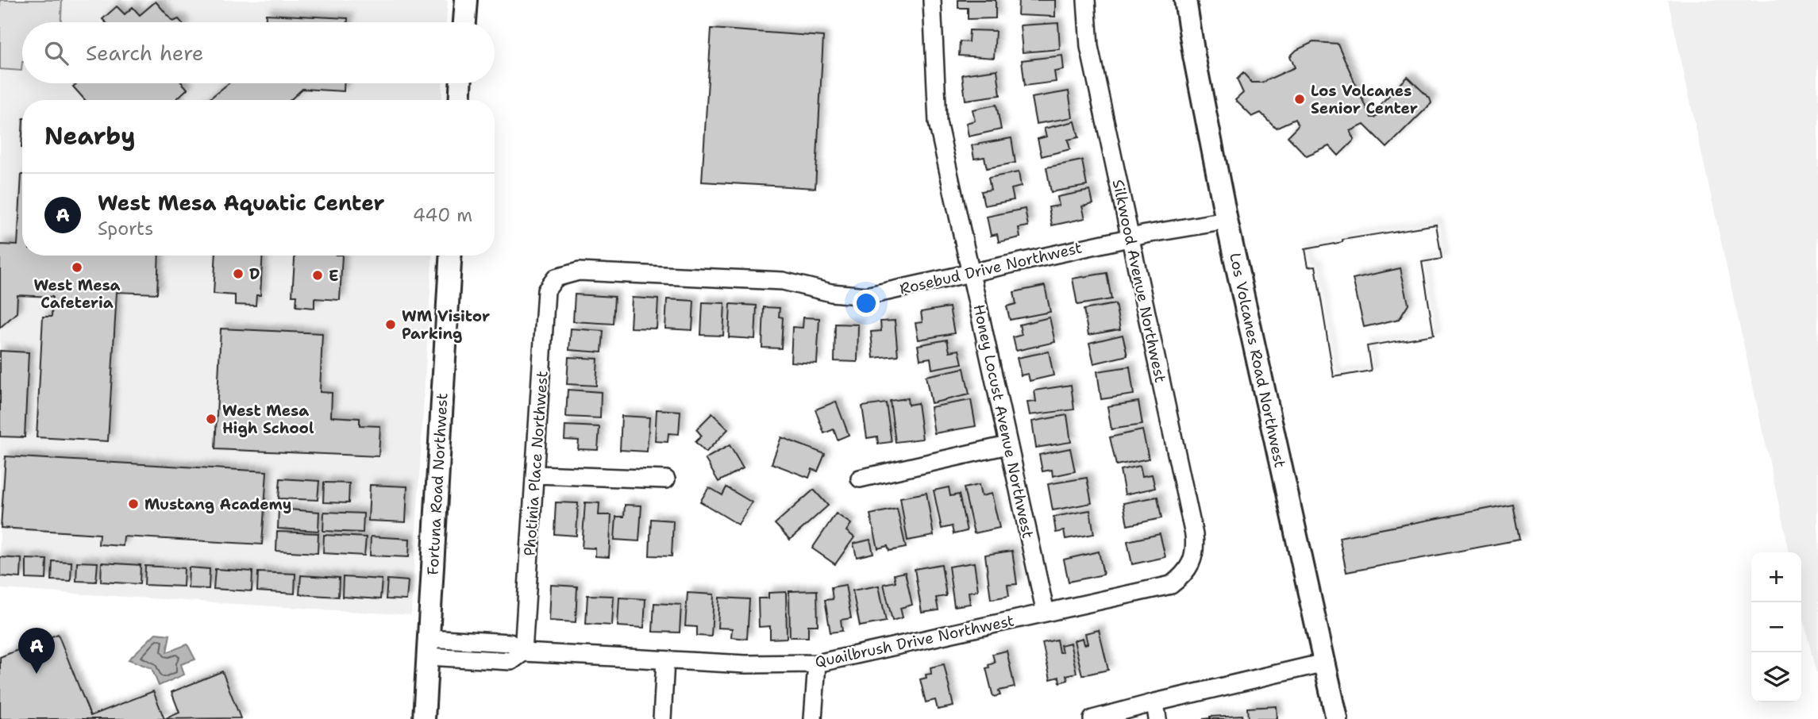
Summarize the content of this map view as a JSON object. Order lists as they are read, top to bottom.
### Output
{
  "streets": {
    "street": [
      "Rosebud Drive Northwest",
      "Silkwood Avenue Northwest",
      "Los Volcanes Road Northwest",
      "Honey Locust Avenue Northwest",
      "Photinia Place Northwest",
      "Fortuna Road Northwest",
      "Quailbrush Drive Northwest"
    ]
  },
  "crossings": [
    ["Rosebud Drive Northwest", "Silkwood Avenue Northwest"],
    ["Rosebud Drive Northwest", "Los Volcanes Road Northwest"],
    ["Rosebud Drive Northwest", "Honey Locust Avenue Northwest"],
    ["Rosebud Drive Northwest", "Photinia Place Northwest"],
    ["Silkwood Avenue Northwest", "Quailbrush Drive Northwest"],
    ["Honey Locust Avenue Northwest", "Quailbrush Drive Northwest"],
    ["Photinia Place Northwest", "Quailbrush Drive Northwest"],
    ["Fortuna Road Northwest", "Quailbrush Drive Northwest"]
  ],
  "places": [
    "Los Volcanes Senior Center",
    "West Mesa Cafeteria",
    "D",
    "E",
    "WM Visitor Parking",
    "West Mesa High School",
    "Mustang Academy"
  ],
  "page": {
    "search": "Search here",
    "heading": "Nearby",
    "list": [
      {
        "mark": "A",
        "name": "West Mesa Aquatic Center",
        "note": "Sports",
        "value": "440 m"
      }
    ],
    "map_buttons": ["+", "−"],
    "pins": "A"
  }
}
